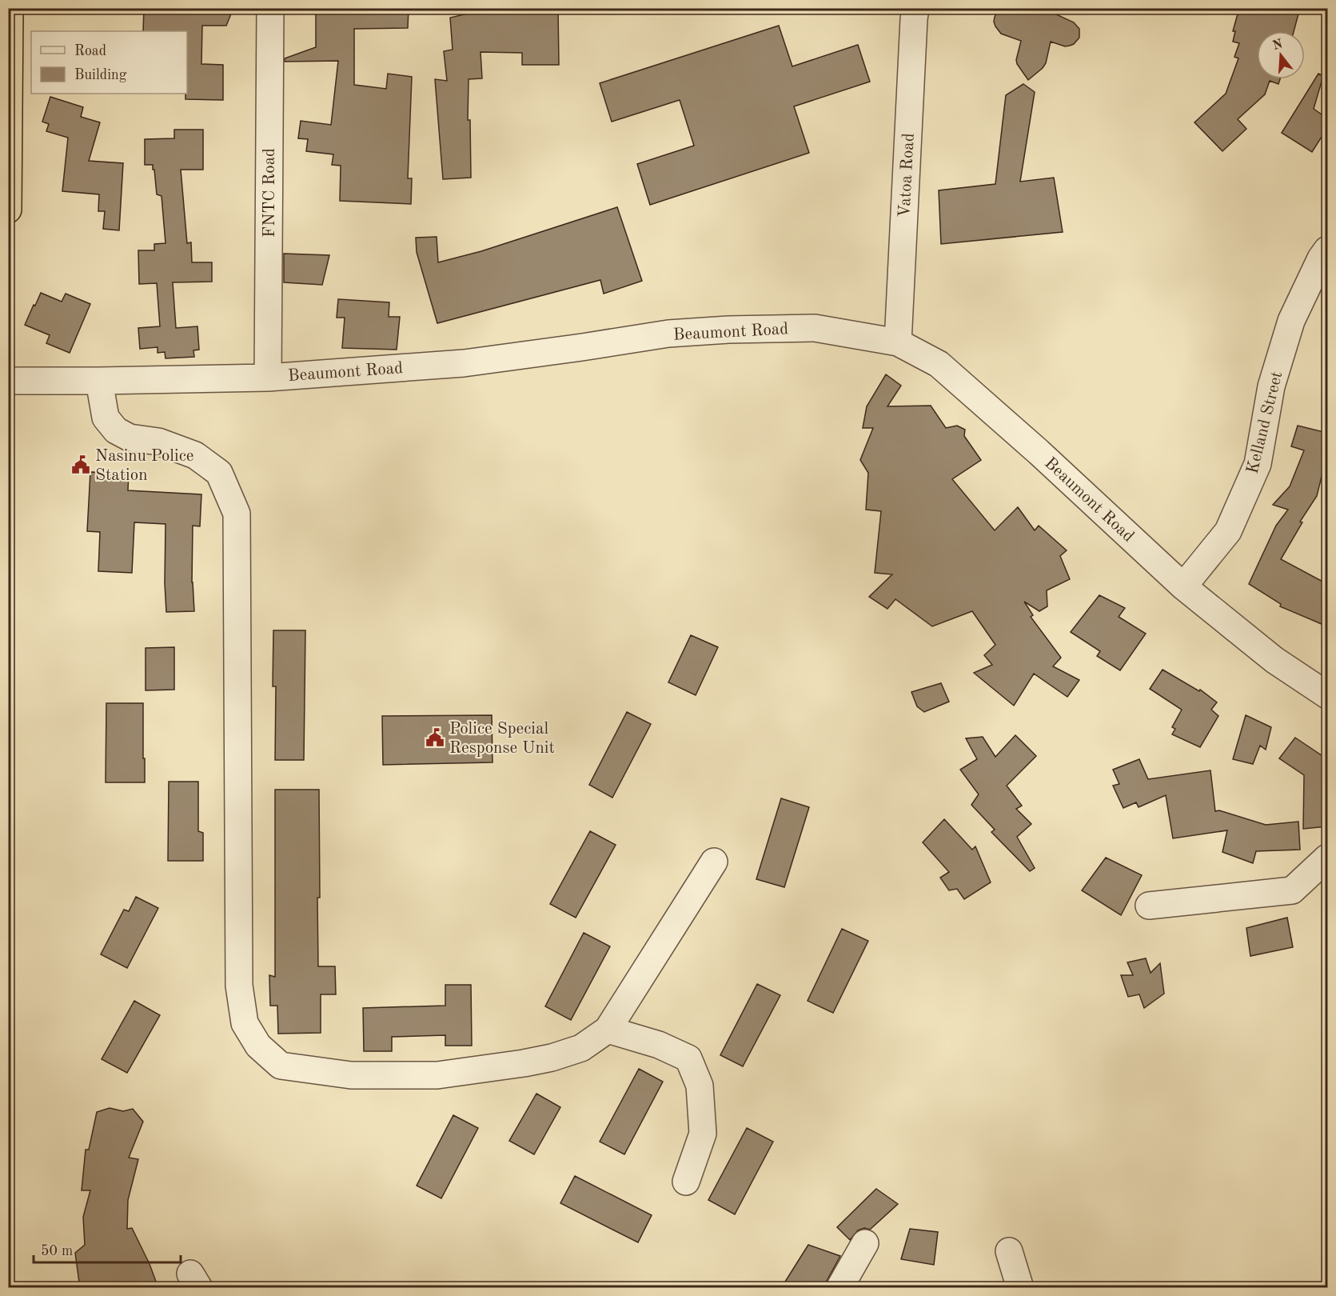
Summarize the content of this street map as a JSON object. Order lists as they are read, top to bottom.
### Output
{
  "streets": {
    "street": [
      "Vatoa Road",
      "FNTC Road",
      "Beaumont Road",
      "Kelland Street"
    ]
  },
  "crossings": [
    ["Vatoa Road", "Beaumont Road"],
    ["FNTC Road", "Beaumont Road"],
    ["Beaumont Road", "Kelland Street"]
  ],
  "places": {
    "public building": ["Nasinu Police Station", "Police Special Response Unit"]
  },
  "legend": ["Road", "Building"],
  "scale_bar": "50 m",
  "north": "top"
}
